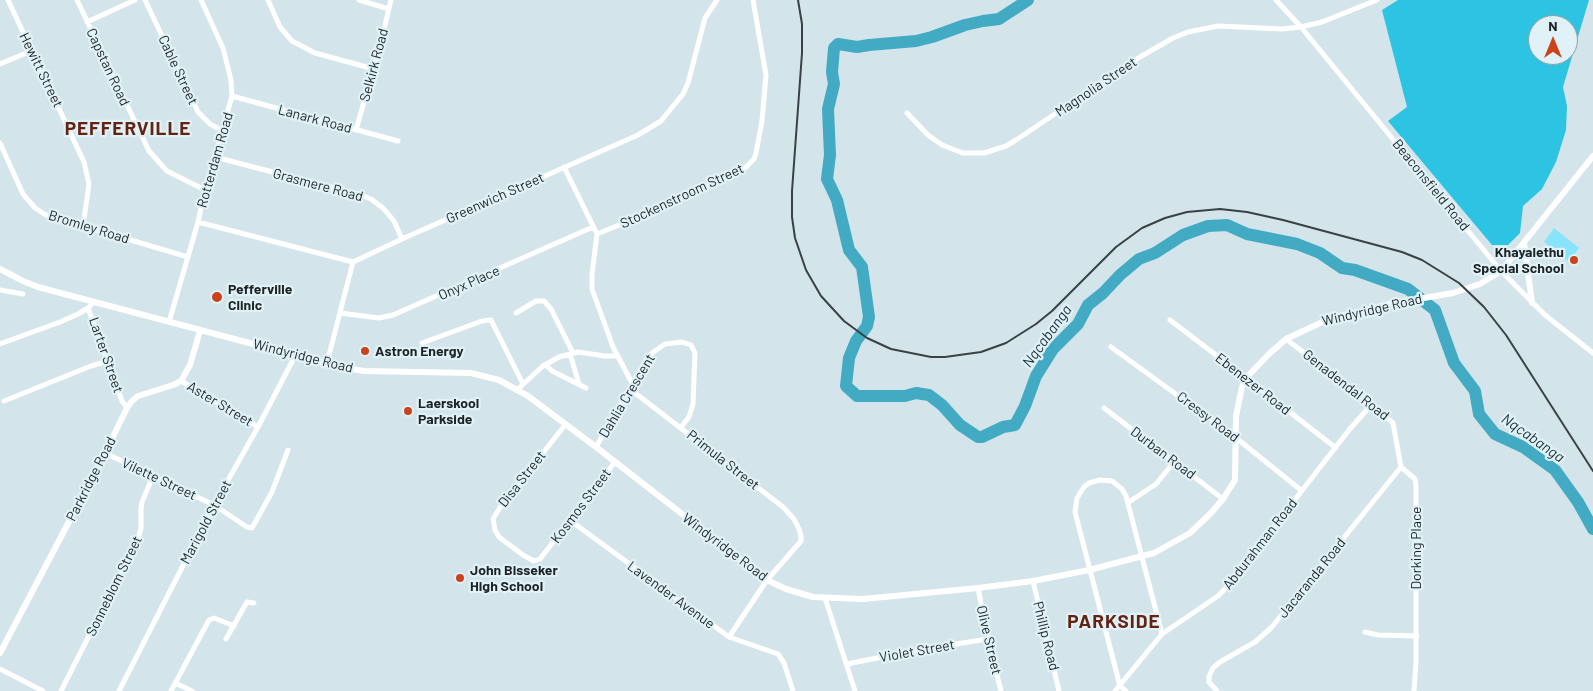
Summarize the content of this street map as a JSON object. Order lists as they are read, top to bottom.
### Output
{
  "streets": {
    "street": [
      "Selkirk Road",
      "Capstan Road",
      "Hewitt Street",
      "Cable Street",
      "Magnolia Street",
      "Lanark Road",
      "Rotterdam Road",
      "Grasmere Road",
      "Beaconsfield Road",
      "Stockenstroom Street",
      "Greenwich Street",
      "Bromley Road",
      "Onyx Place",
      "Windyridge Road",
      "Larter Street",
      "Ebenezer Road",
      "Genadendal Road",
      "Dahlia Crescent",
      "Aster Street",
      "Cressy Road",
      "Durban Road",
      "Primula Street",
      "Parkridge Road",
      "Vilette Street",
      "Disa Street",
      "Kosmos Street",
      "Marigold Street",
      "Abdurahman Road",
      "Dorking Place",
      "Jacaranda Road",
      "Sonneblom Street",
      "Lavender Avenue",
      "Phillip Road",
      "Olive Street",
      "Violet Street"
    ]
  },
  "crossings": [
    ["Selkirk Road", "Lanark Road"],
    ["Capstan Road", "Rotterdam Road"],
    ["Hewitt Street", "Bromley Road"],
    ["Cable Street", "Rotterdam Road"],
    ["Magnolia Street", "Beaconsfield Road"],
    ["Lanark Road", "Rotterdam Road"],
    ["Rotterdam Road", "Grasmere Road"],
    ["Rotterdam Road", "Bromley Road"],
    ["Rotterdam Road", "Windyridge Road"],
    ["Grasmere Road", "Greenwich Street"],
    ["Beaconsfield Road", "Windyridge Road"],
    ["Windyridge Road", "Larter Street"],
    ["Windyridge Road", "Ebenezer Road"],
    ["Windyridge Road", "Genadendal Road"],
    ["Windyridge Road", "Dahlia Crescent"],
    ["Windyridge Road", "Cressy Road"],
    ["Windyridge Road", "Durban Road"],
    ["Windyridge Road", "Primula Street"],
    ["Windyridge Road", "Disa Street"],
    ["Windyridge Road", "Kosmos Street"],
    ["Windyridge Road", "Marigold Street"],
    ["Windyridge Road", "Phillip Road"],
    ["Windyridge Road", "Olive Street"],
    ["Larter Street", "Parkridge Road"],
    ["Ebenezer Road", "Abdurahman Road"],
    ["Genadendal Road", "Abdurahman Road"],
    ["Genadendal Road", "Dorking Place"],
    ["Genadendal Road", "Jacaranda Road"],
    ["Dahlia Crescent", "Primula Street"],
    ["Aster Street", "Parkridge Road"],
    ["Aster Street", "Marigold Street"],
    ["Cressy Road", "Abdurahman Road"],
    ["Parkridge Road", "Vilette Street"],
    ["Vilette Street", "Marigold Street"],
    ["Vilette Street", "Sonneblom Street"],
    ["Disa Street", "Kosmos Street"],
    ["Kosmos Street", "Lavender Avenue"],
    ["Dorking Place", "Jacaranda Road"],
    ["Olive Street", "Violet Street"]
  ],
  "districts": ["PEFFERVILLE", "PARKSIDE"],
  "water": ["Nqcabanga"],
  "places": [
    "Khayalethu Special School",
    "Pefferville Clinic",
    "Astron Energy",
    "Laerskool Parkside",
    "John Bisseker High School"
  ],
  "north": "top"
}
